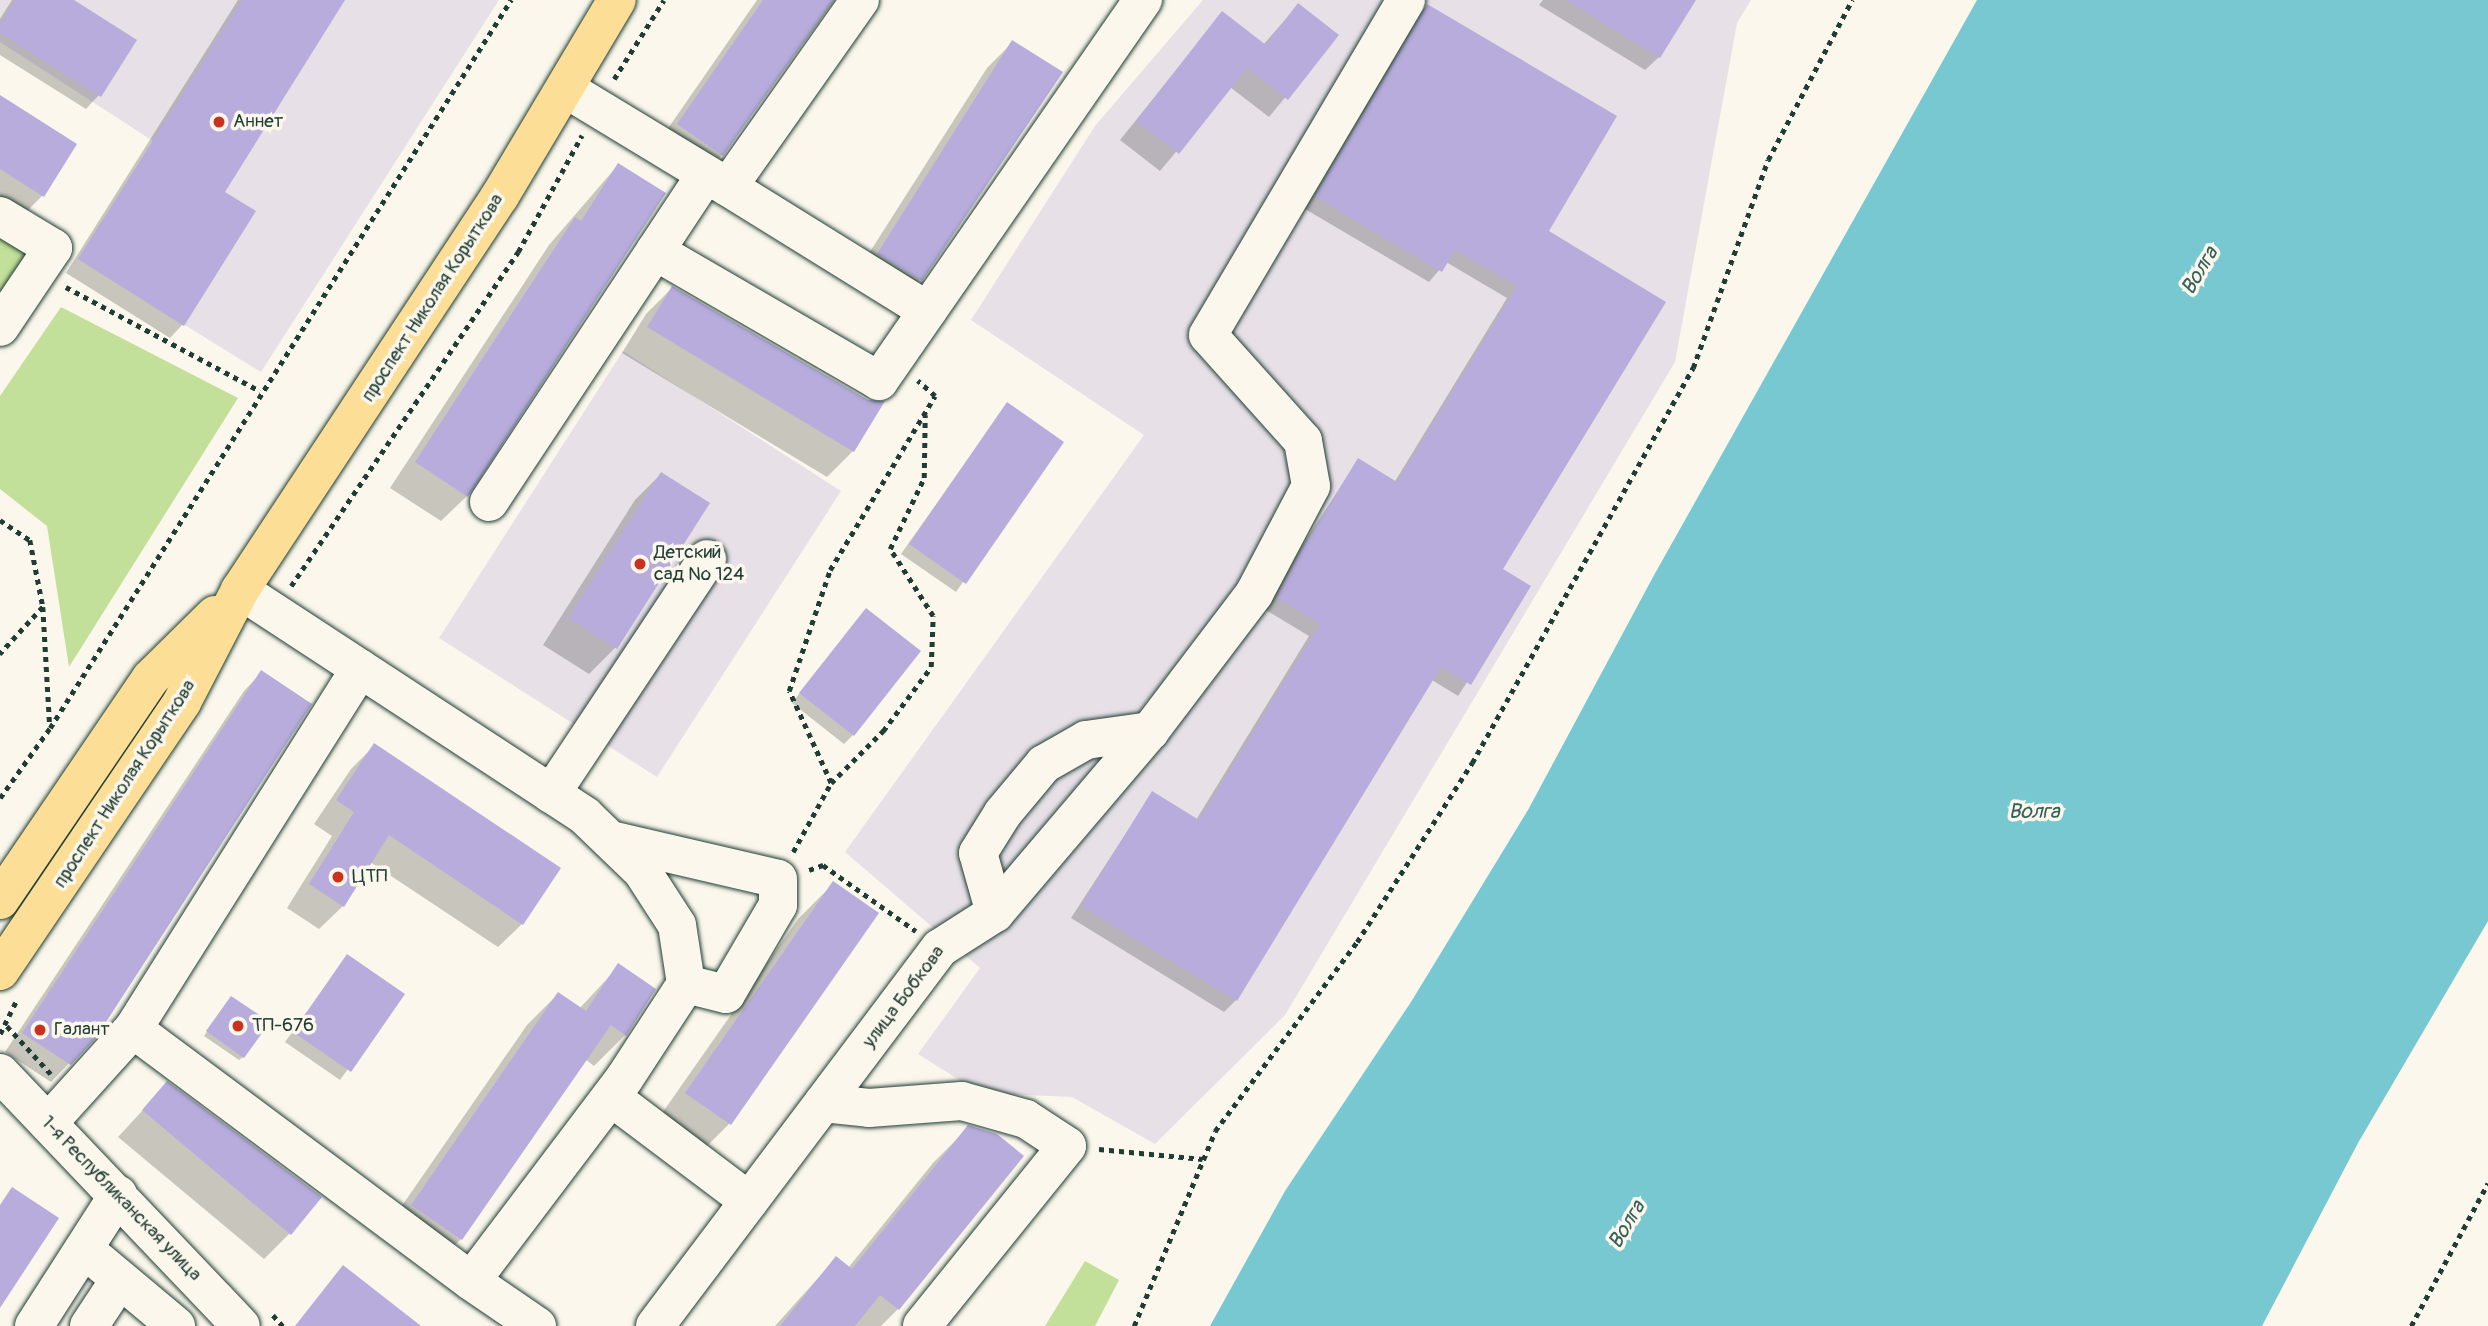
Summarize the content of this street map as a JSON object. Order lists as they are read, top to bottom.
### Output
{
  "streets": {
    "main road": ["проспект Николая Корыткова"],
    "street": ["улица Бобкова", "1-я Республиканская улица"]
  },
  "water": ["Волга"],
  "places": [
    "Аннет",
    "Детский сад № 124",
    "ЦТП",
    "ТП-676",
    "Галант"
  ]
}
